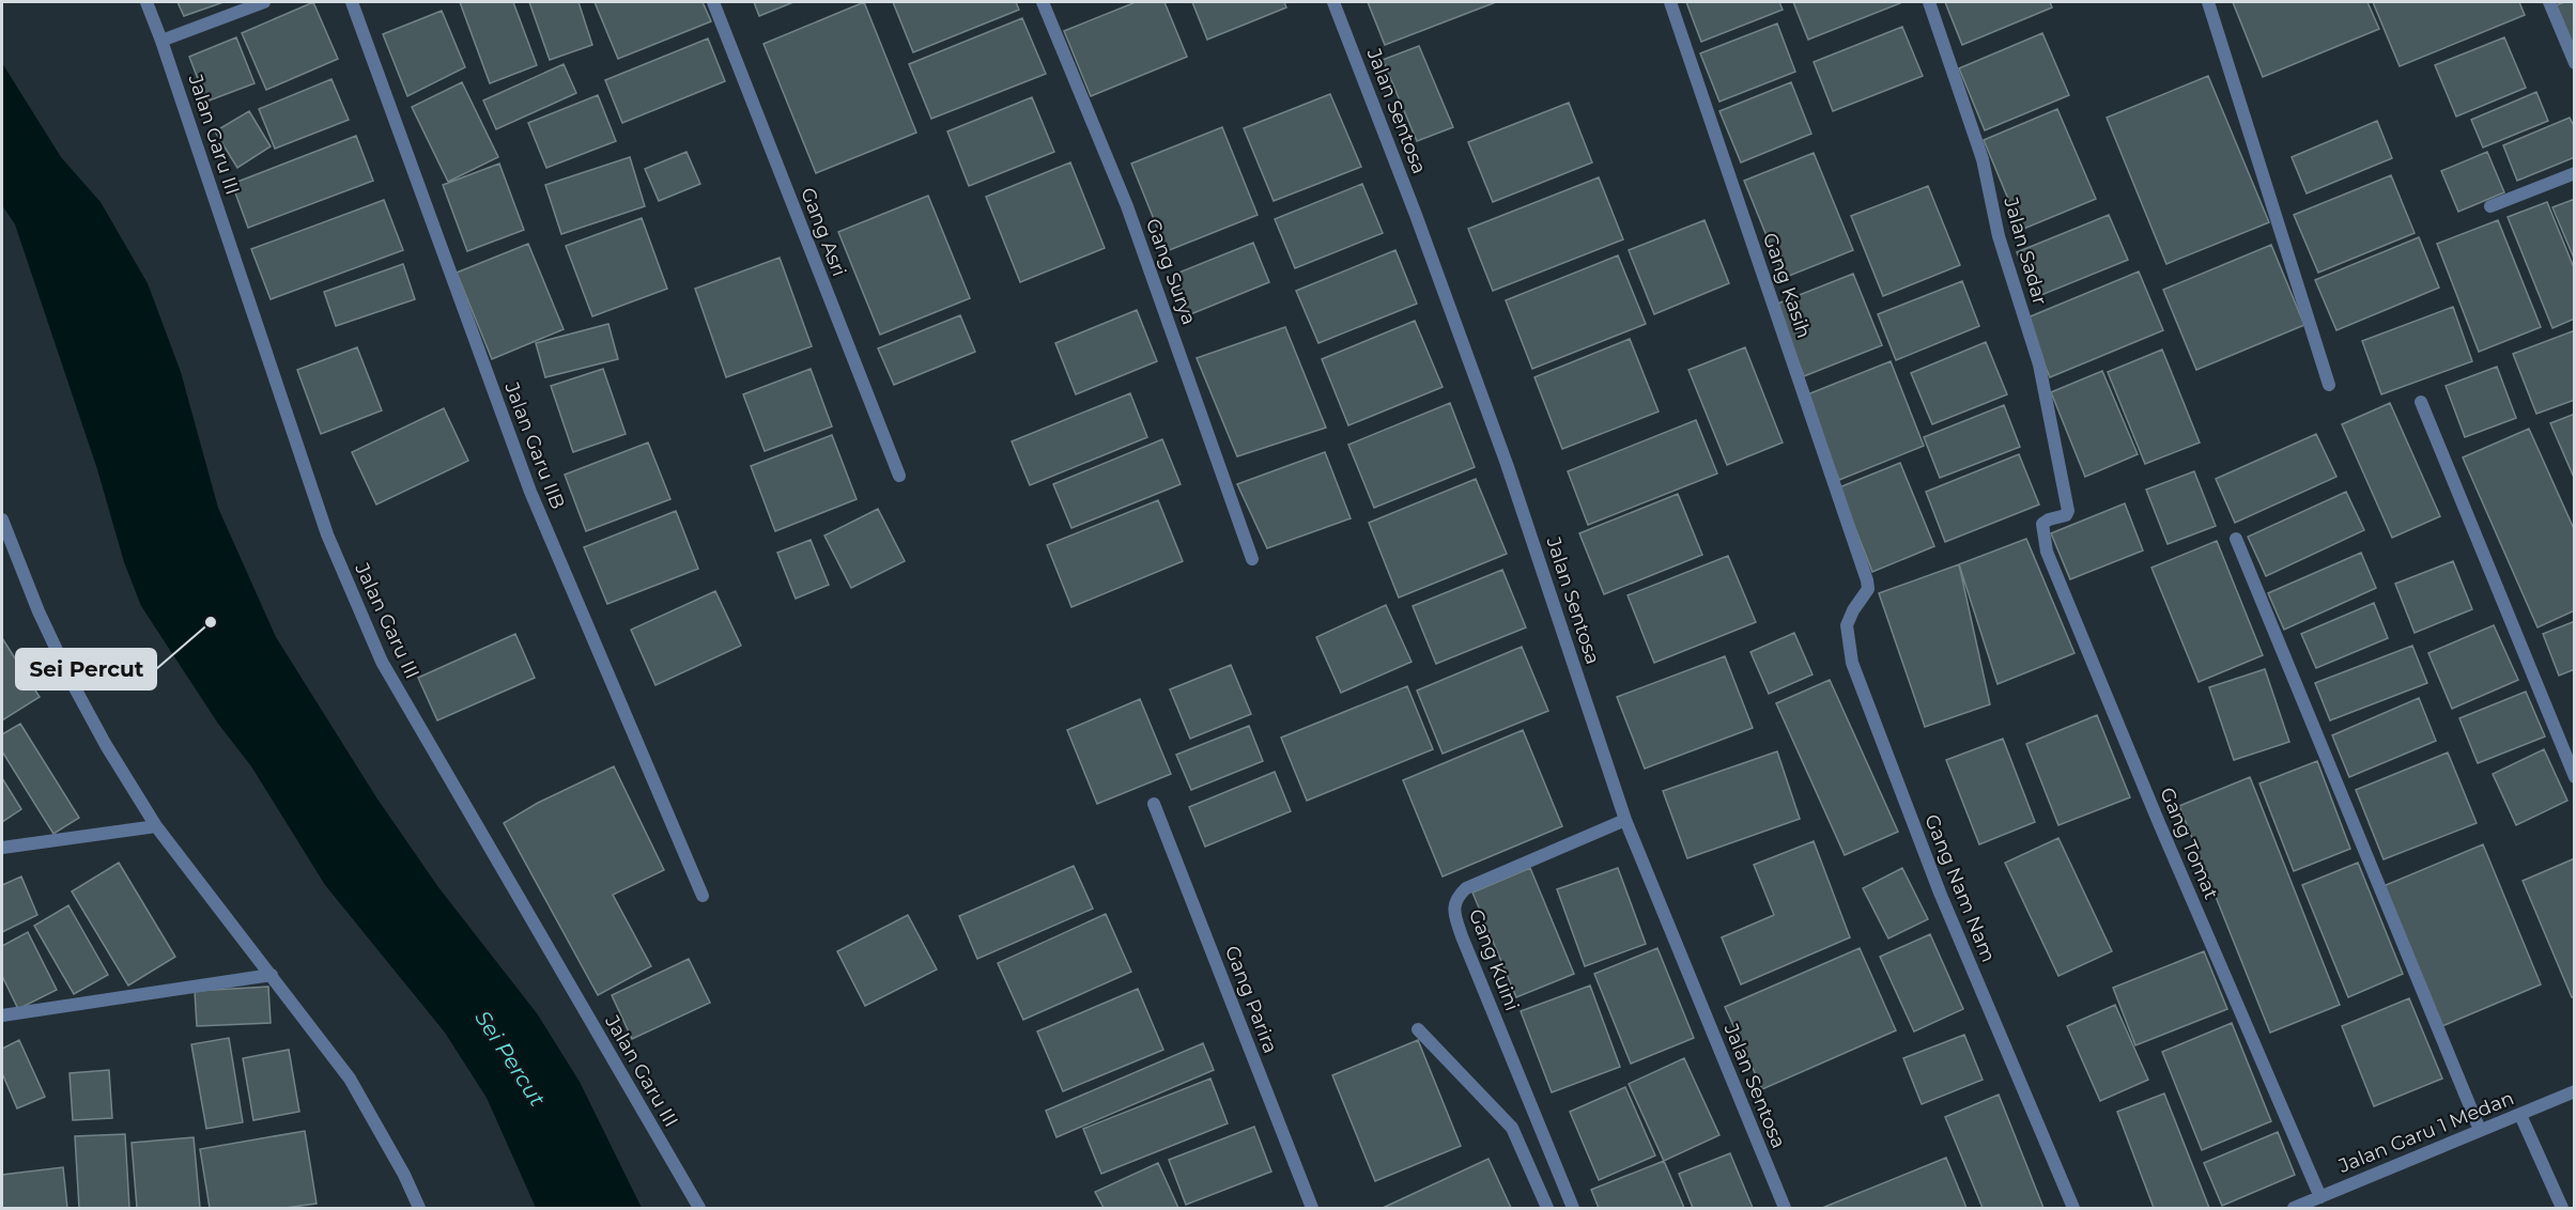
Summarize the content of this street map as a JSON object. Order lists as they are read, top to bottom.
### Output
{
  "streets": {
    "street": [
      "Jalan Sentosa",
      "Jalan Garu III",
      "Gang Asri",
      "Jalan Sadar",
      "Gang Surya",
      "Gang Kasih",
      "Jalan Garu IIB",
      "Gang Tomat",
      "Gang Nam Nam",
      "Gang Kuini",
      "Gang Parira",
      "Jalan Garu 1 Medan"
    ]
  },
  "crossings": [
    ["Jalan Sentosa", "Gang Kuini"],
    ["Jalan Sadar", "Gang Tomat"],
    ["Gang Kasih", "Gang Nam Nam"],
    ["Gang Tomat", "Jalan Garu 1 Medan"]
  ],
  "water": ["Sei Percut"],
  "places": ["Sei Percut"]
}
